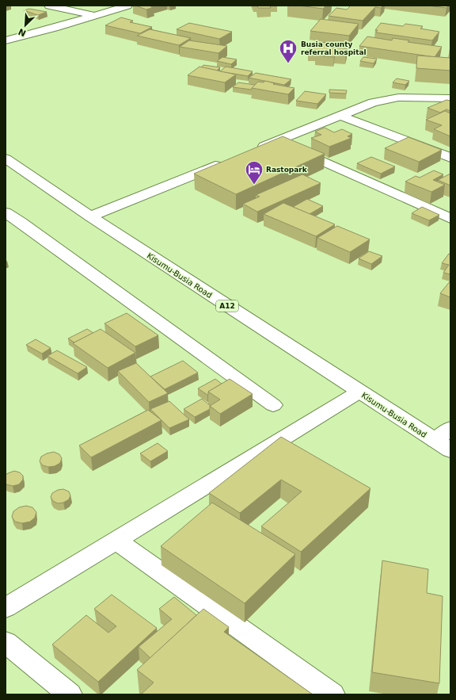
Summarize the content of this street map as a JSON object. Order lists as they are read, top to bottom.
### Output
{
  "streets": {
    "main road": ["Kisumu-Busia Road", "A12"]
  },
  "places": {
    "hospital": ["Busia county referral hospital"],
    "hotel": ["Rastopark"]
  },
  "north": "bottom left"
}
